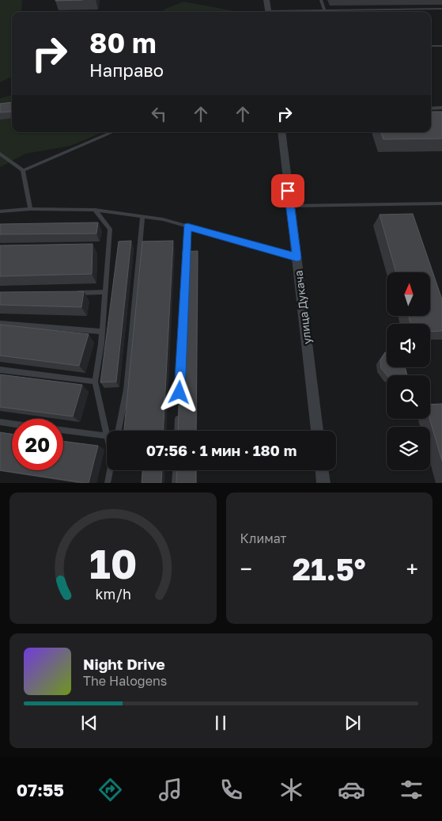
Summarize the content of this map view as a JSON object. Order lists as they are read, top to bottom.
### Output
{
  "streets": {
    "street": ["улица Дукача"]
  },
  "north": "top",
  "page": {
    "turn": ["80 m", "Направо"],
    "limit": "20",
    "trip": "07:56 · 1 мин · 180 m",
    "tile": "Климат",
    "heat": ["−", "21.5°", "+"],
    "song": ["Night Drive", "The Halogens"],
    "tabs": "07:55",
    "gauge": ["10", "km/h"]
  }
}
